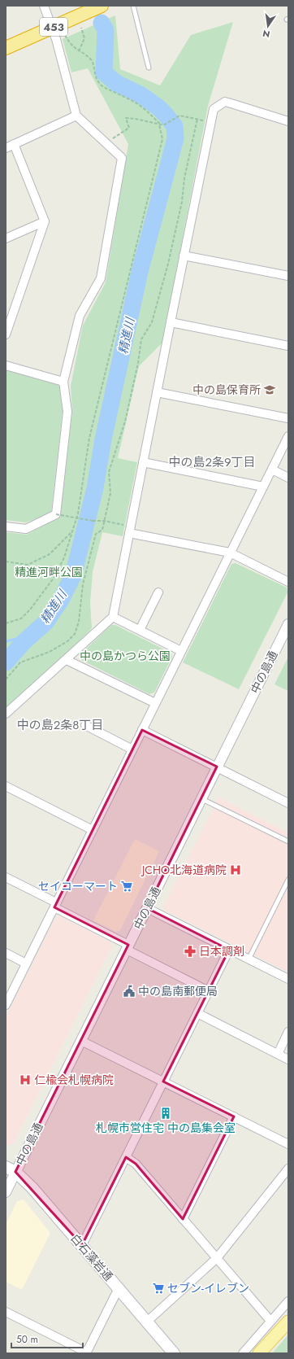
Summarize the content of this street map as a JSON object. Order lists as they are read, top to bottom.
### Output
{
  "streets": {
    "highway": ["453"],
    "main road": ["白石藻岩通"],
    "street": ["中の島通"]
  },
  "crossings": [
    ["中の島通", "白石藻岩通"]
  ],
  "districts": ["中の島2条9丁目", "中の島2条8丁目"],
  "water": ["精進川"],
  "parks": ["精進河畔公園", "中の島かつら公園"],
  "places": {
    "school or university": ["中の島保育所"],
    "hospital": ["JCHO北海道病院", "仁楡会札幌病院"],
    "supermarket": ["セイコーマート", "セブン-イレブン"],
    "pharmacy": ["日本調剤"],
    "public building": ["中の島南郵便局"],
    "building": ["札幌市営住宅 中の島集会室"]
  },
  "scale_bar": "50 m",
  "north": "bottom"
}
